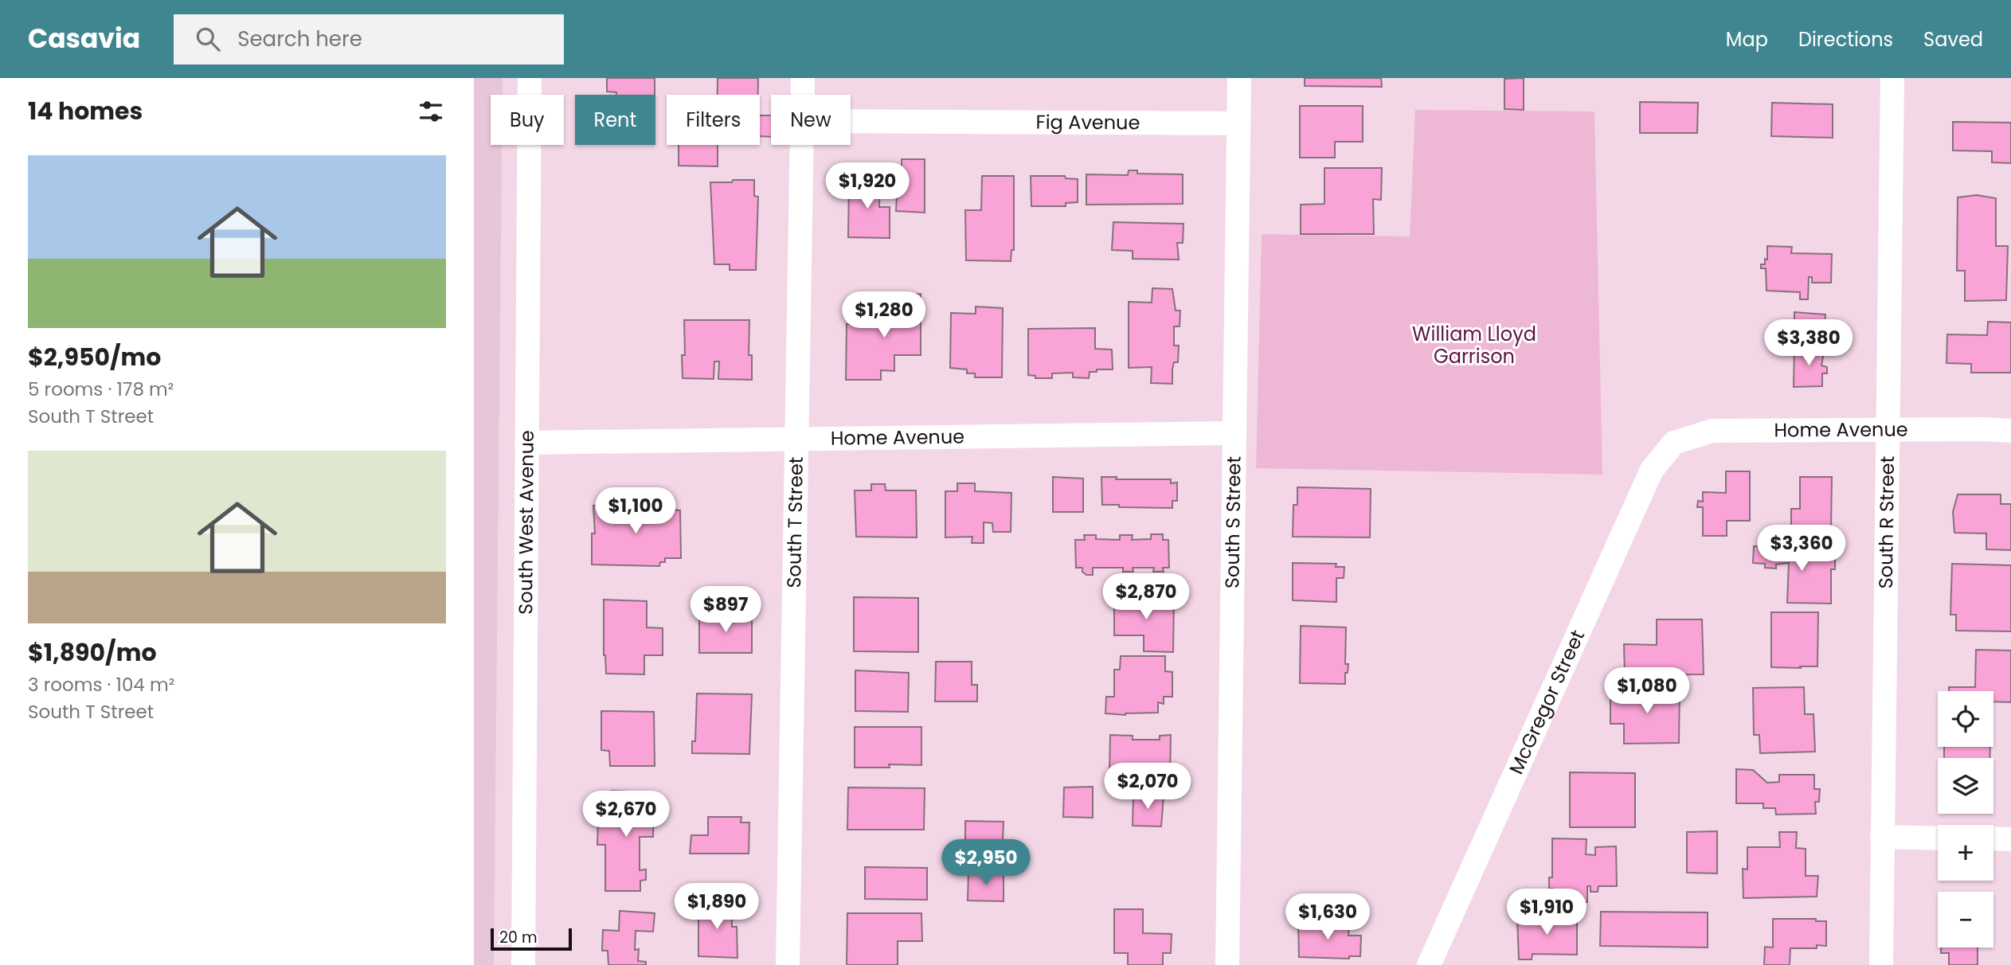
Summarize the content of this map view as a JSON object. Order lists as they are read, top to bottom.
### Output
{
  "streets": {
    "street": [
      "Fig Avenue",
      "Home Avenue",
      "South West Avenue",
      "South T Street",
      "South S Street",
      "South R Street",
      "McGregor Street"
    ]
  },
  "crossings": [
    ["Fig Avenue", "South S Street"],
    ["Home Avenue", "South West Avenue"],
    ["Home Avenue", "South T Street"],
    ["Home Avenue", "South S Street"],
    ["Home Avenue", "South R Street"],
    ["Home Avenue", "McGregor Street"]
  ],
  "parks": ["William Lloyd Garrison"],
  "scale_bar": "20 m",
  "page": {
    "header": "Casavia",
    "search": "Search here",
    "nav": ["Map", "Directions", "Saved"],
    "heading": "14 homes",
    "chip": [
      "Buy",
      "Rent",
      "Filters",
      "New"
    ],
    "list": [
      {
        "name": "$2,950/mo",
        "note": "5 rooms · 178 m² · South T Street"
      },
      {
        "name": "$1,890/mo",
        "note": "3 rooms · 104 m² · South T Street"
      }
    ],
    "price": [
      "$1,920",
      "$1,280",
      "$3,380",
      "$1,100",
      "$3,360",
      "$2,870",
      "$897",
      "$1,080",
      "$2,070",
      "$2,670",
      "$2,950",
      "$1,890",
      "$1,910",
      "$1,630"
    ],
    "map_buttons": ["+", "−"],
    "scale": "20 m"
  }
}
